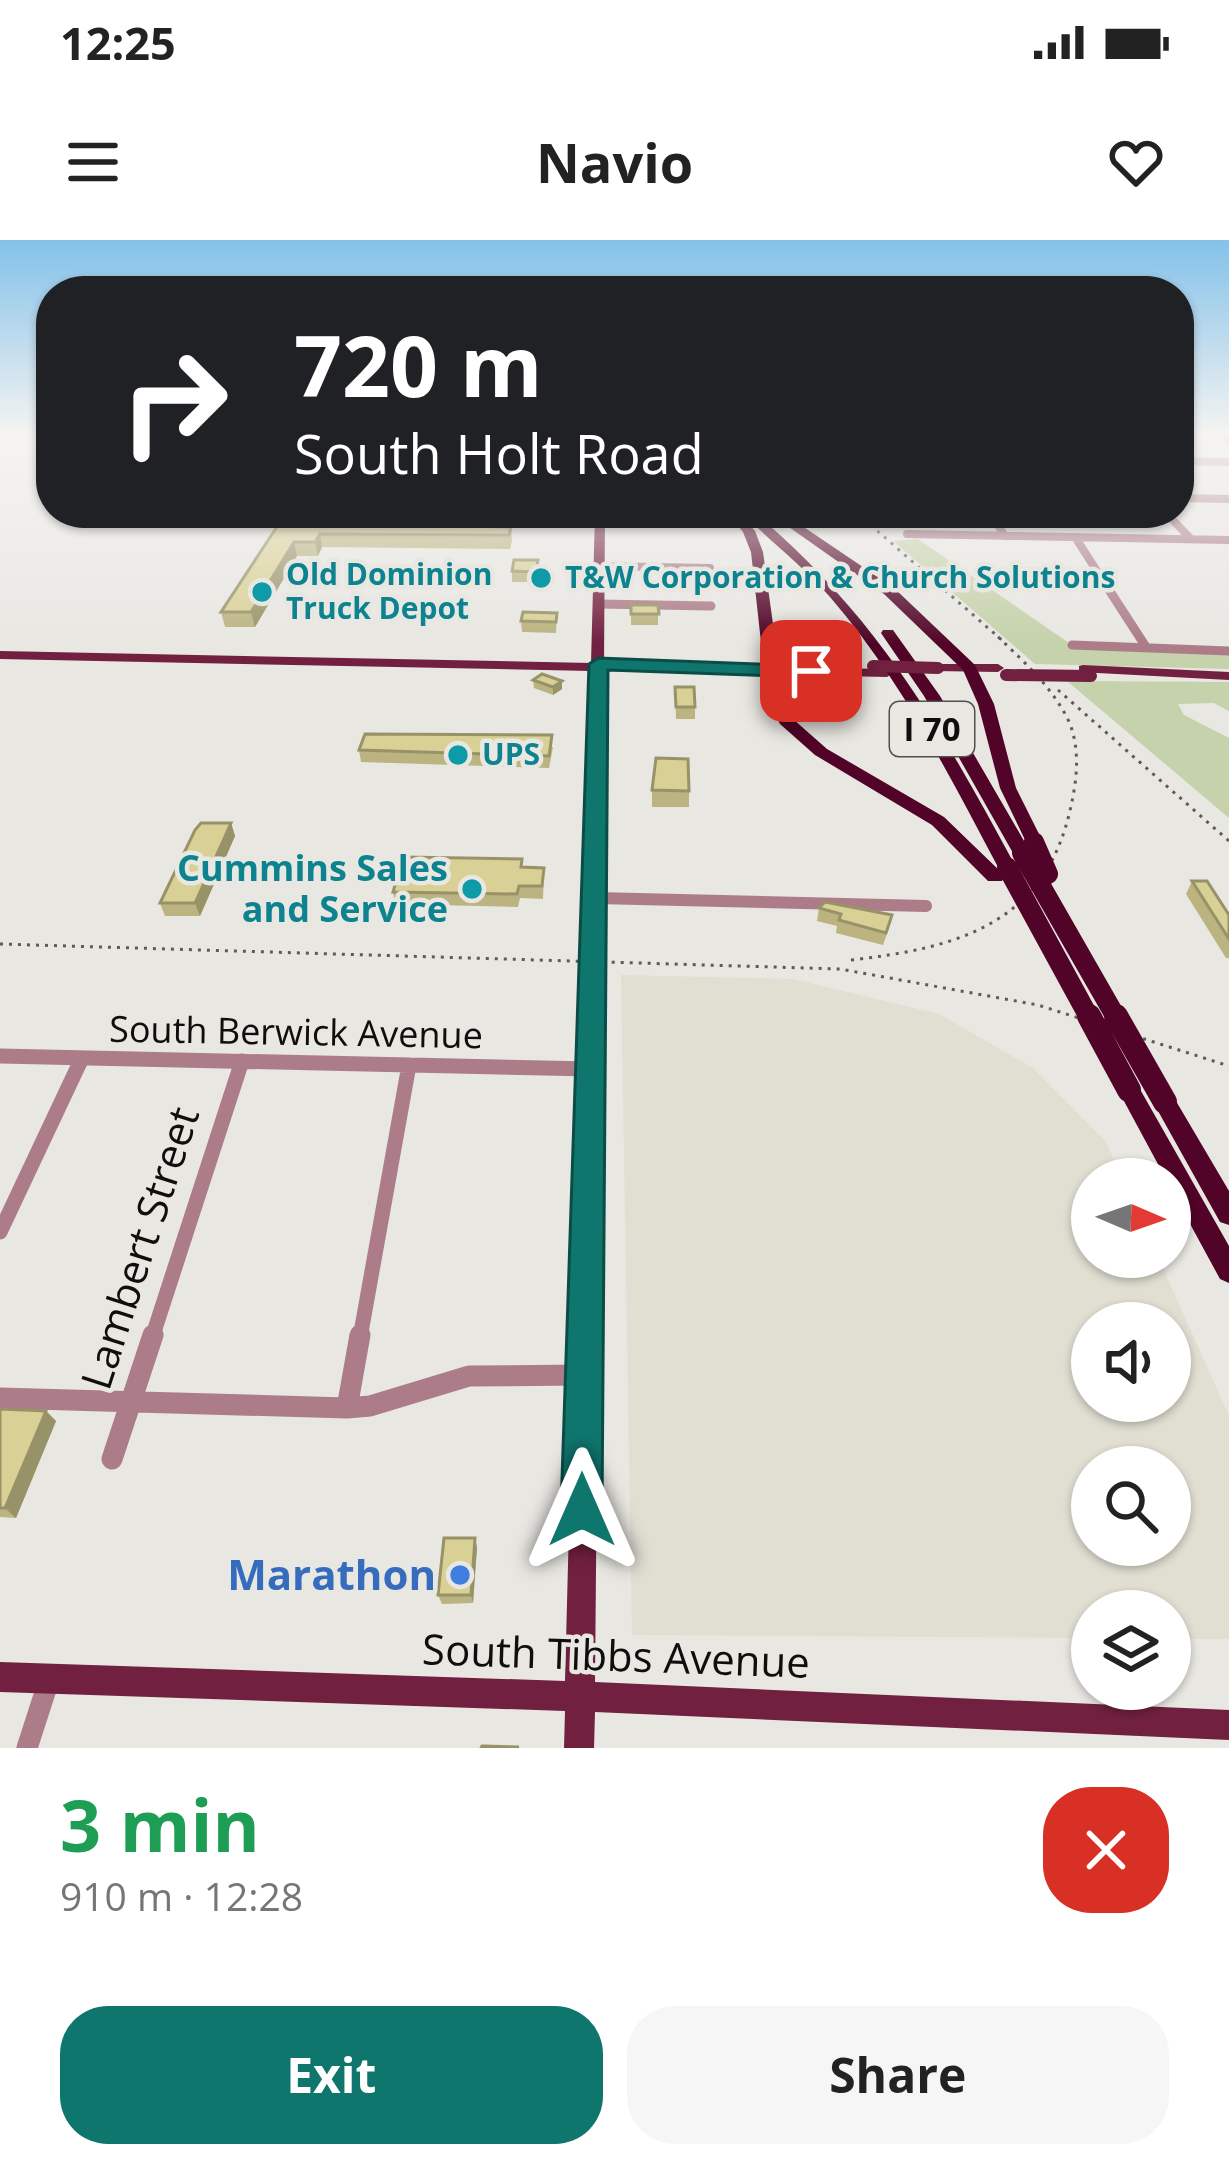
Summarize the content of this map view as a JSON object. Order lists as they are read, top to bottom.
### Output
{
  "streets": {
    "highway": ["I 70"],
    "main road": ["South Tibbs Avenue"],
    "street": ["South Berwick Avenue", "Lambert Street"]
  },
  "crossings": [
    ["South Berwick Avenue", "Lambert Street"]
  ],
  "places": [
    "T&W Corporation & Church Solutions",
    "Old Dominion Truck Depot",
    "UPS",
    "Cummins Sales and Service",
    "Marathon"
  ],
  "north": "right",
  "page": {
    "status": "12:25",
    "header": "Navio",
    "turn": ["720 m", "South Holt Road"],
    "heading": ["3 min", "910 m · 12:28"],
    "buttons": ["Exit", "Share"]
  }
}
